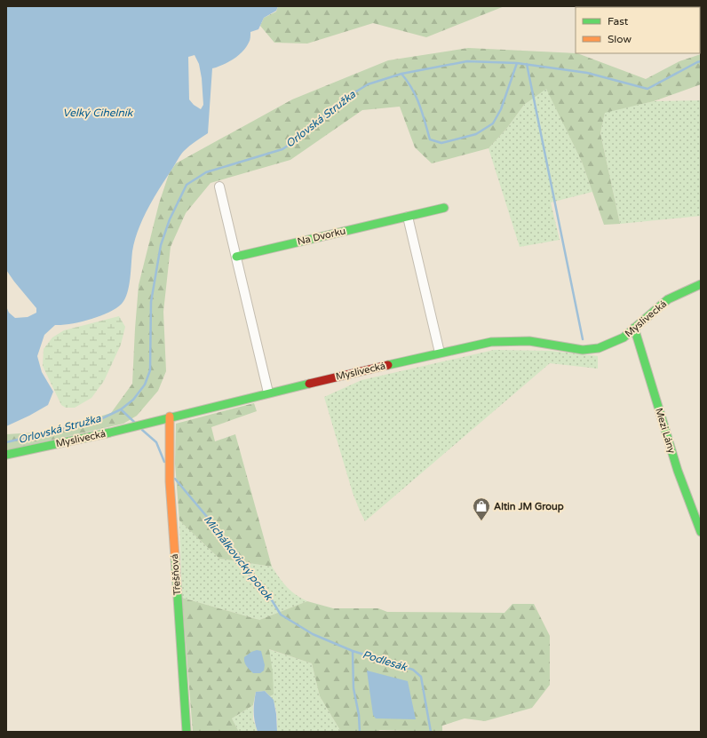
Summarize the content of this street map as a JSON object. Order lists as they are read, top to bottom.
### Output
{
  "streets": {
    "street": [
      "Na Dvorku",
      "Myslivecká",
      "Mezi Lány",
      "Třešňová"
    ]
  },
  "crossings": [
    ["Myslivecká", "Mezi Lány"],
    ["Myslivecká", "Třešňová"]
  ],
  "water": [
    "Velký Cihelník",
    "Orlovská Stružka",
    "Michálkovický potok",
    "Podlesák"
  ],
  "places": {
    "shop": ["Altin JM Group"]
  },
  "legend": ["Fast", "Slow"]
}
